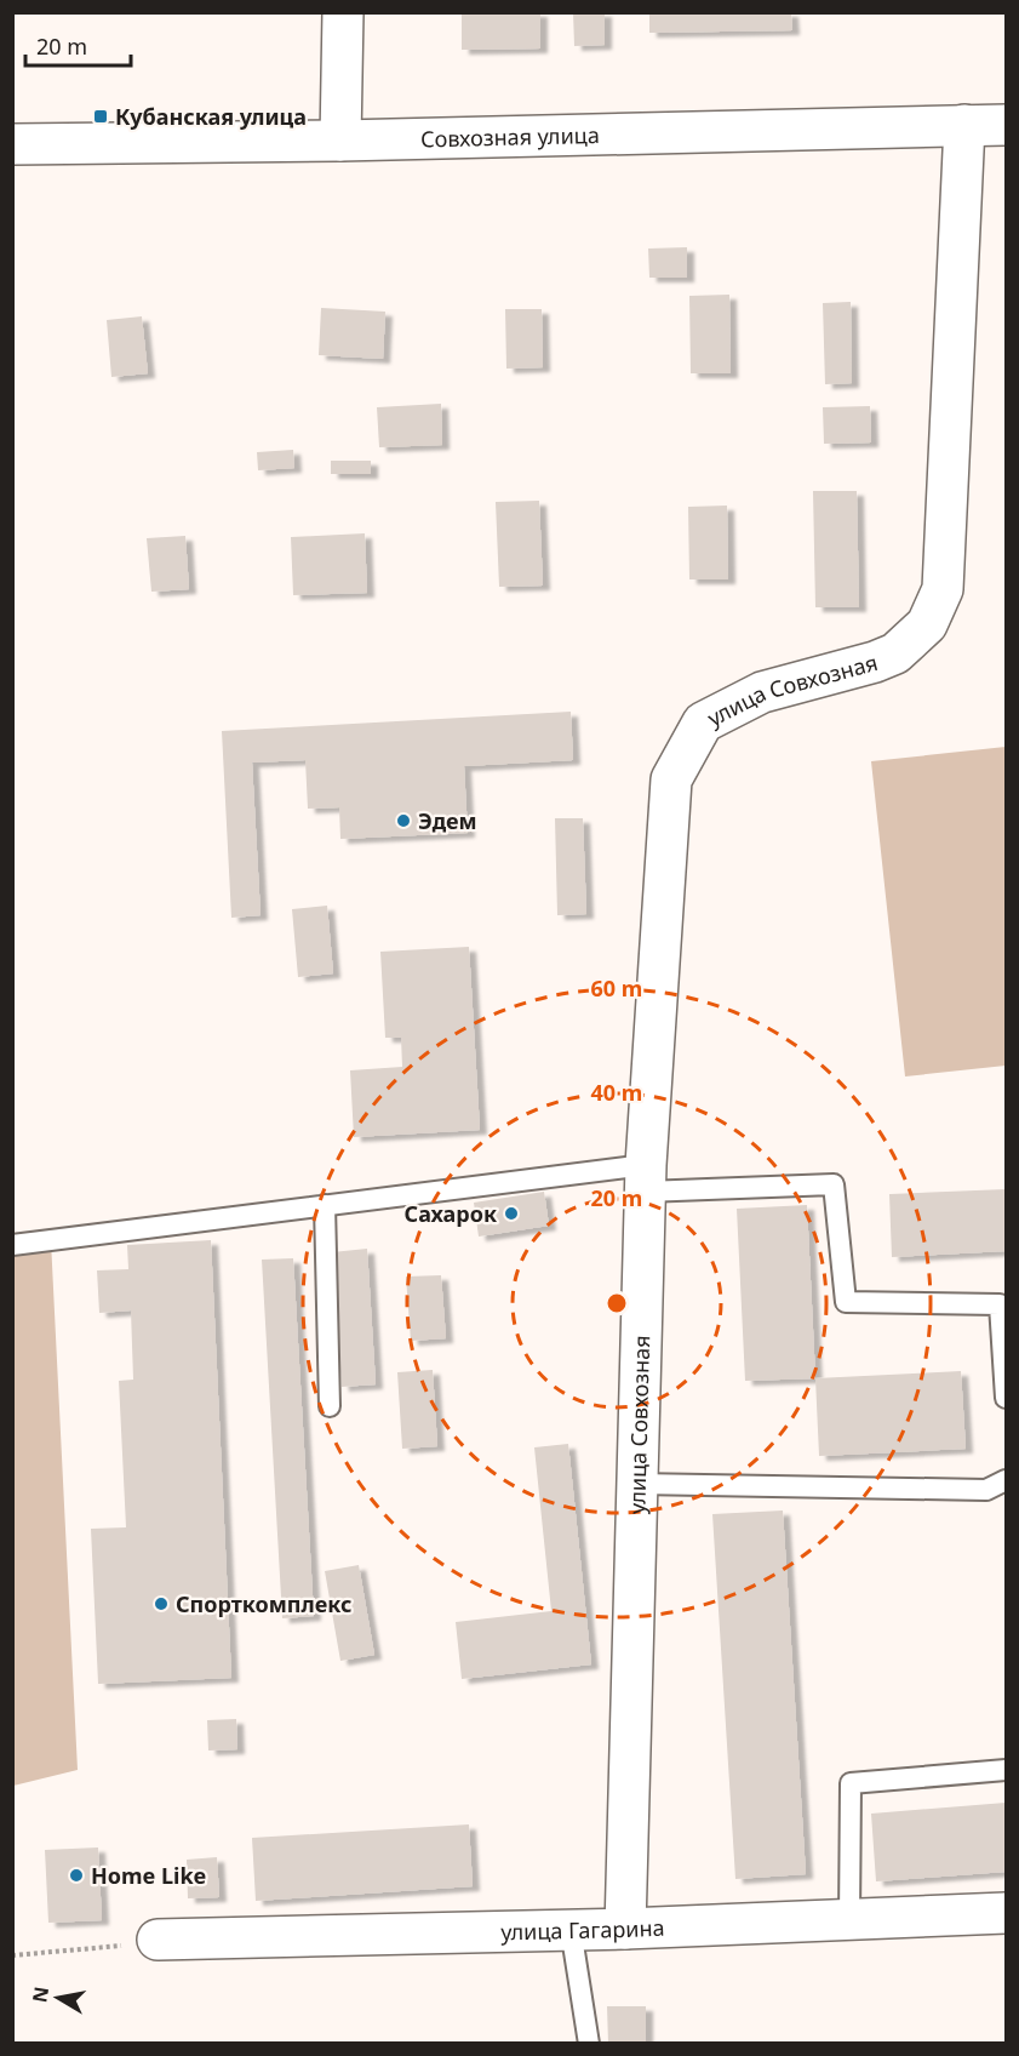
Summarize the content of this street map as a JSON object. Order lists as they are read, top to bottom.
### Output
{
  "streets": {
    "street": ["Совхозная улица", "улица Совхозная", "улица Гагарина"]
  },
  "crossings": [
    ["Совхозная улица", "улица Совхозная"],
    ["улица Совхозная", "улица Гагарина"]
  ],
  "places": {
    "transit": ["Кубанская улица"],
    "other": [
      "Эдем",
      "Сахарок",
      "Спорткомплекс",
      "Home Like"
    ]
  },
  "scale_bar": "20 m",
  "north": "left",
  "rings": ["60 m", "40 m", "20 m"]
}
